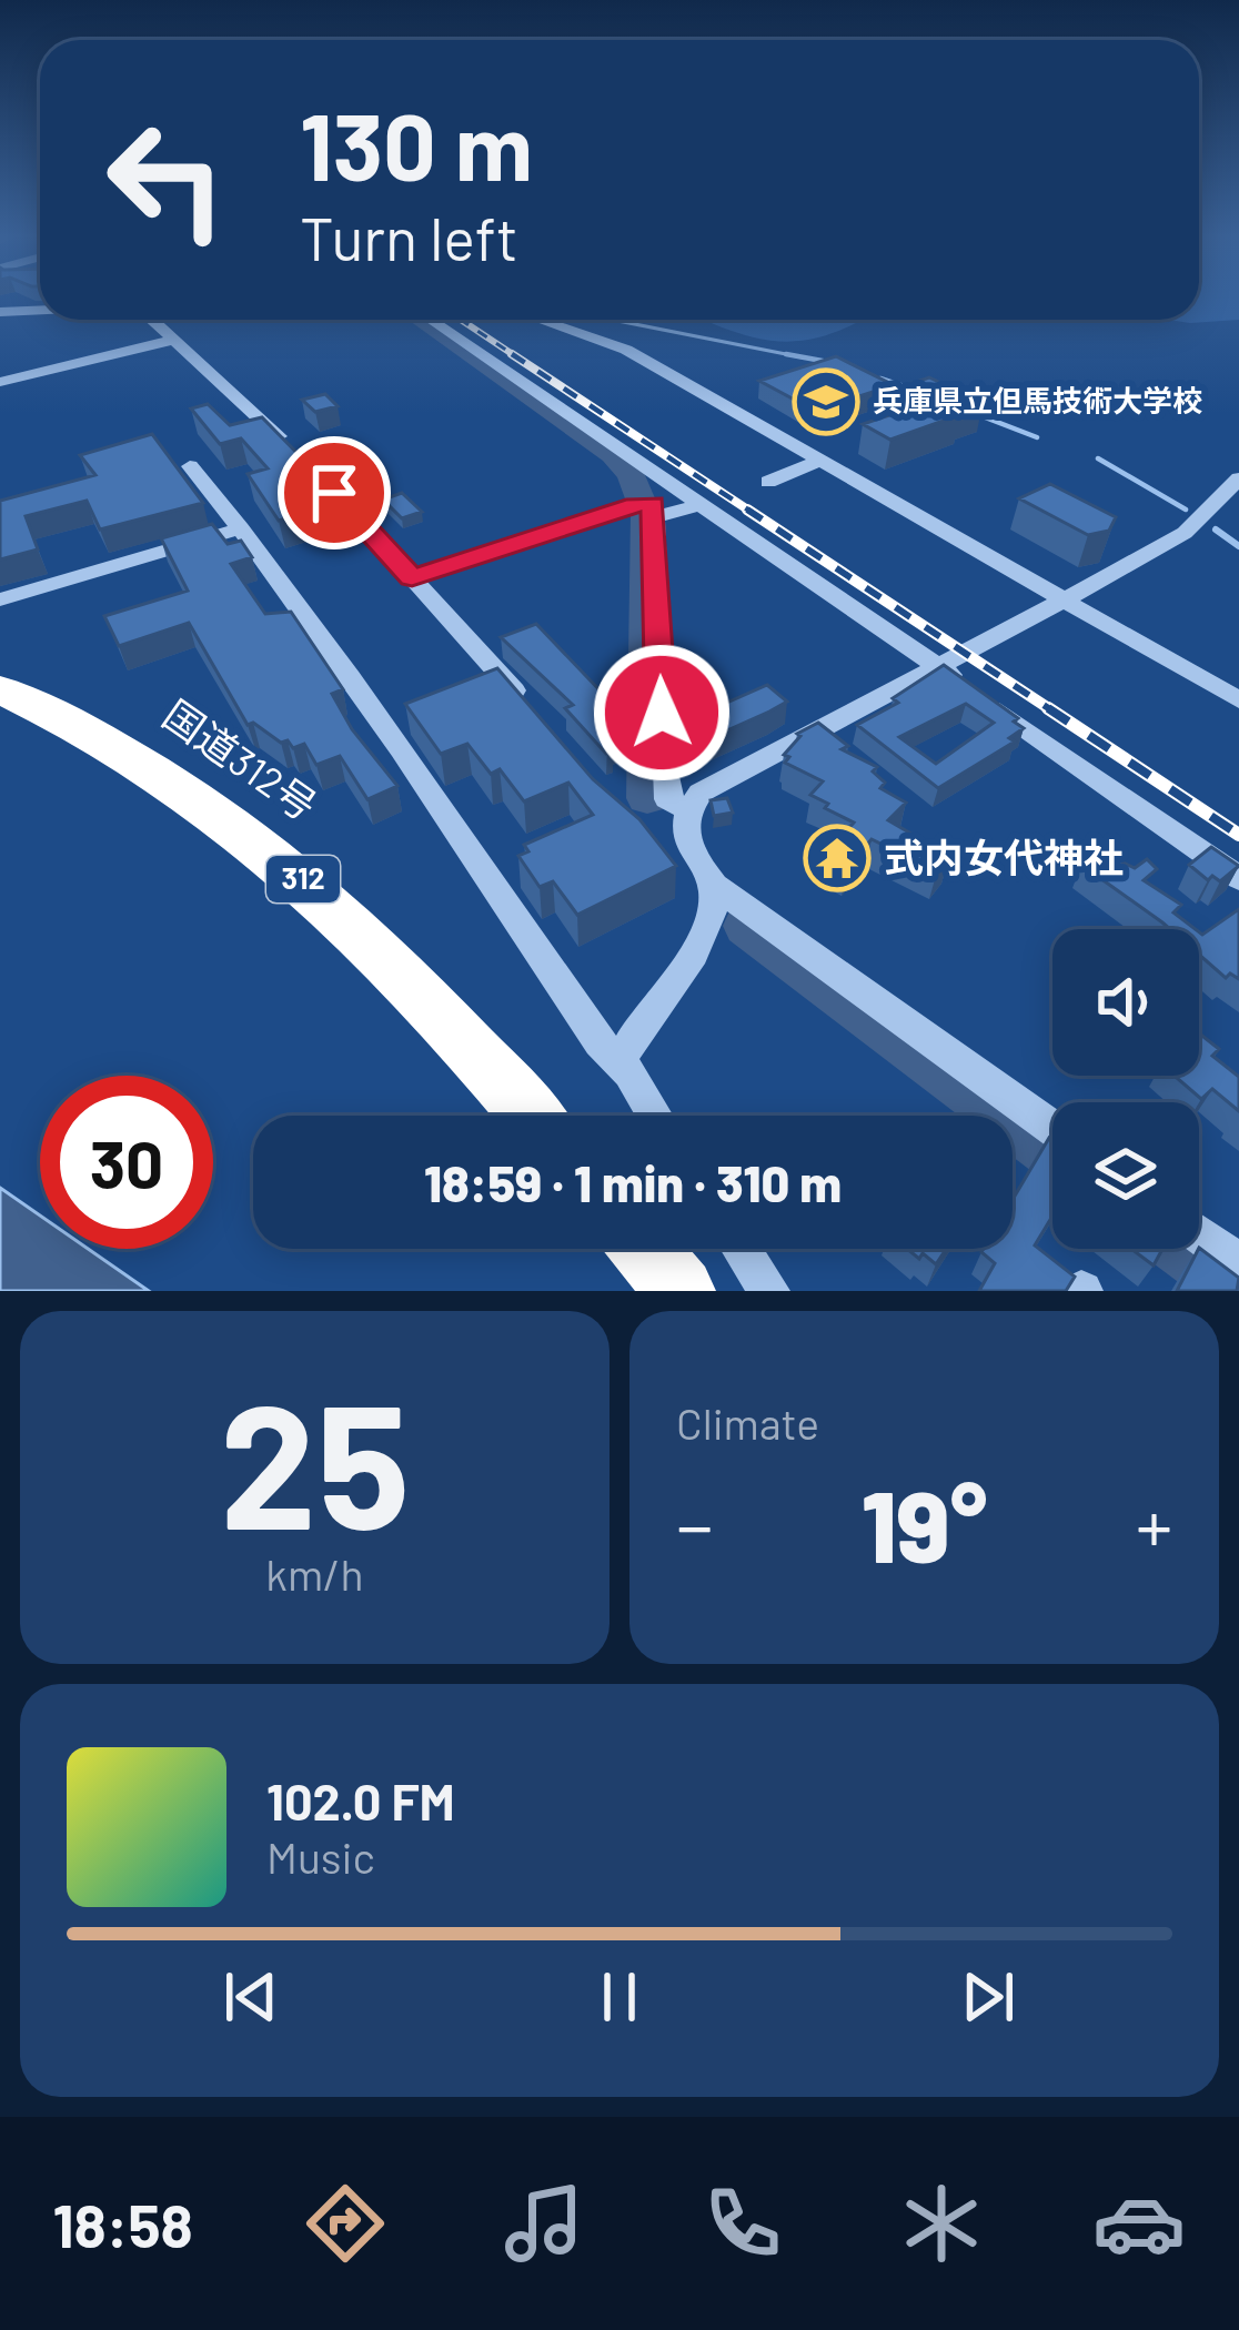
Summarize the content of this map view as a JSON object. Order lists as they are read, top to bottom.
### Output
{
  "streets": {
    "highway": ["国道312号", "312"]
  },
  "places": {
    "school or university": ["兵庫県立但馬技術大学校"],
    "temple": ["式内女代神社"]
  },
  "page": {
    "turn": ["130 m", "Turn left"],
    "limit": "30",
    "trip": "18:59 · 1 min · 310 m",
    "tile": [
      ["25", "km/h"],
      "Climate"
    ],
    "heat": ["−", "19°", "+"],
    "song": ["102.0 FM", "Music"],
    "tabs": "18:58"
  }
}
